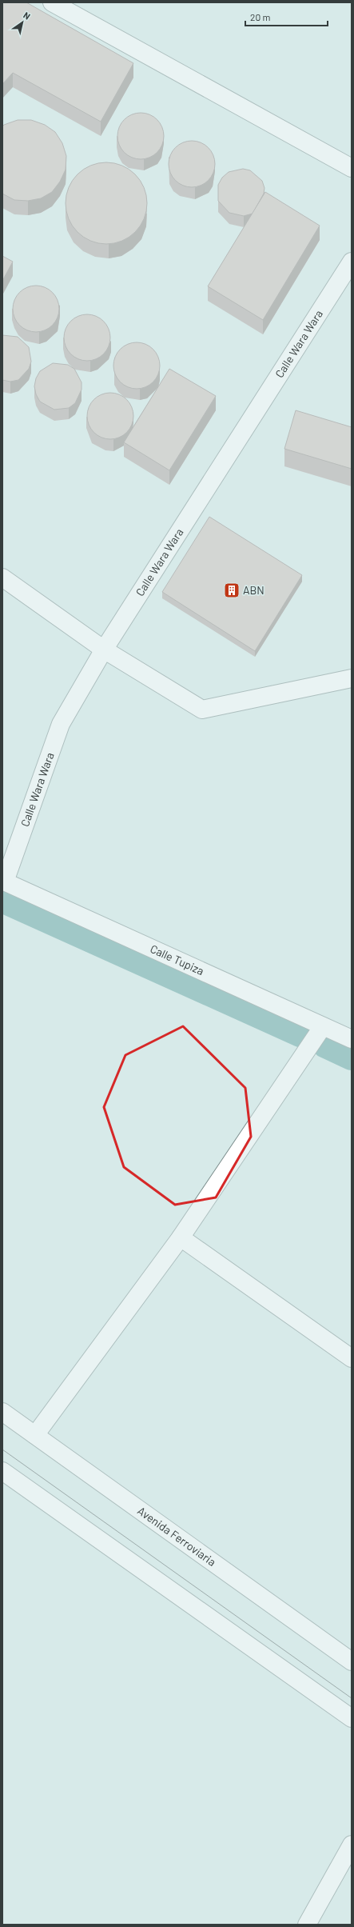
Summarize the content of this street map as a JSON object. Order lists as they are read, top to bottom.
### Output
{
  "streets": {
    "street": ["Calle Wara Wara", "Calle Tupiza", "Avenida Ferroviaria"]
  },
  "crossings": [
    ["Calle Wara Wara", "Calle Tupiza"]
  ],
  "places": {
    "building": ["ABN"]
  },
  "scale_bar": "20 m",
  "north": "top right"
}
